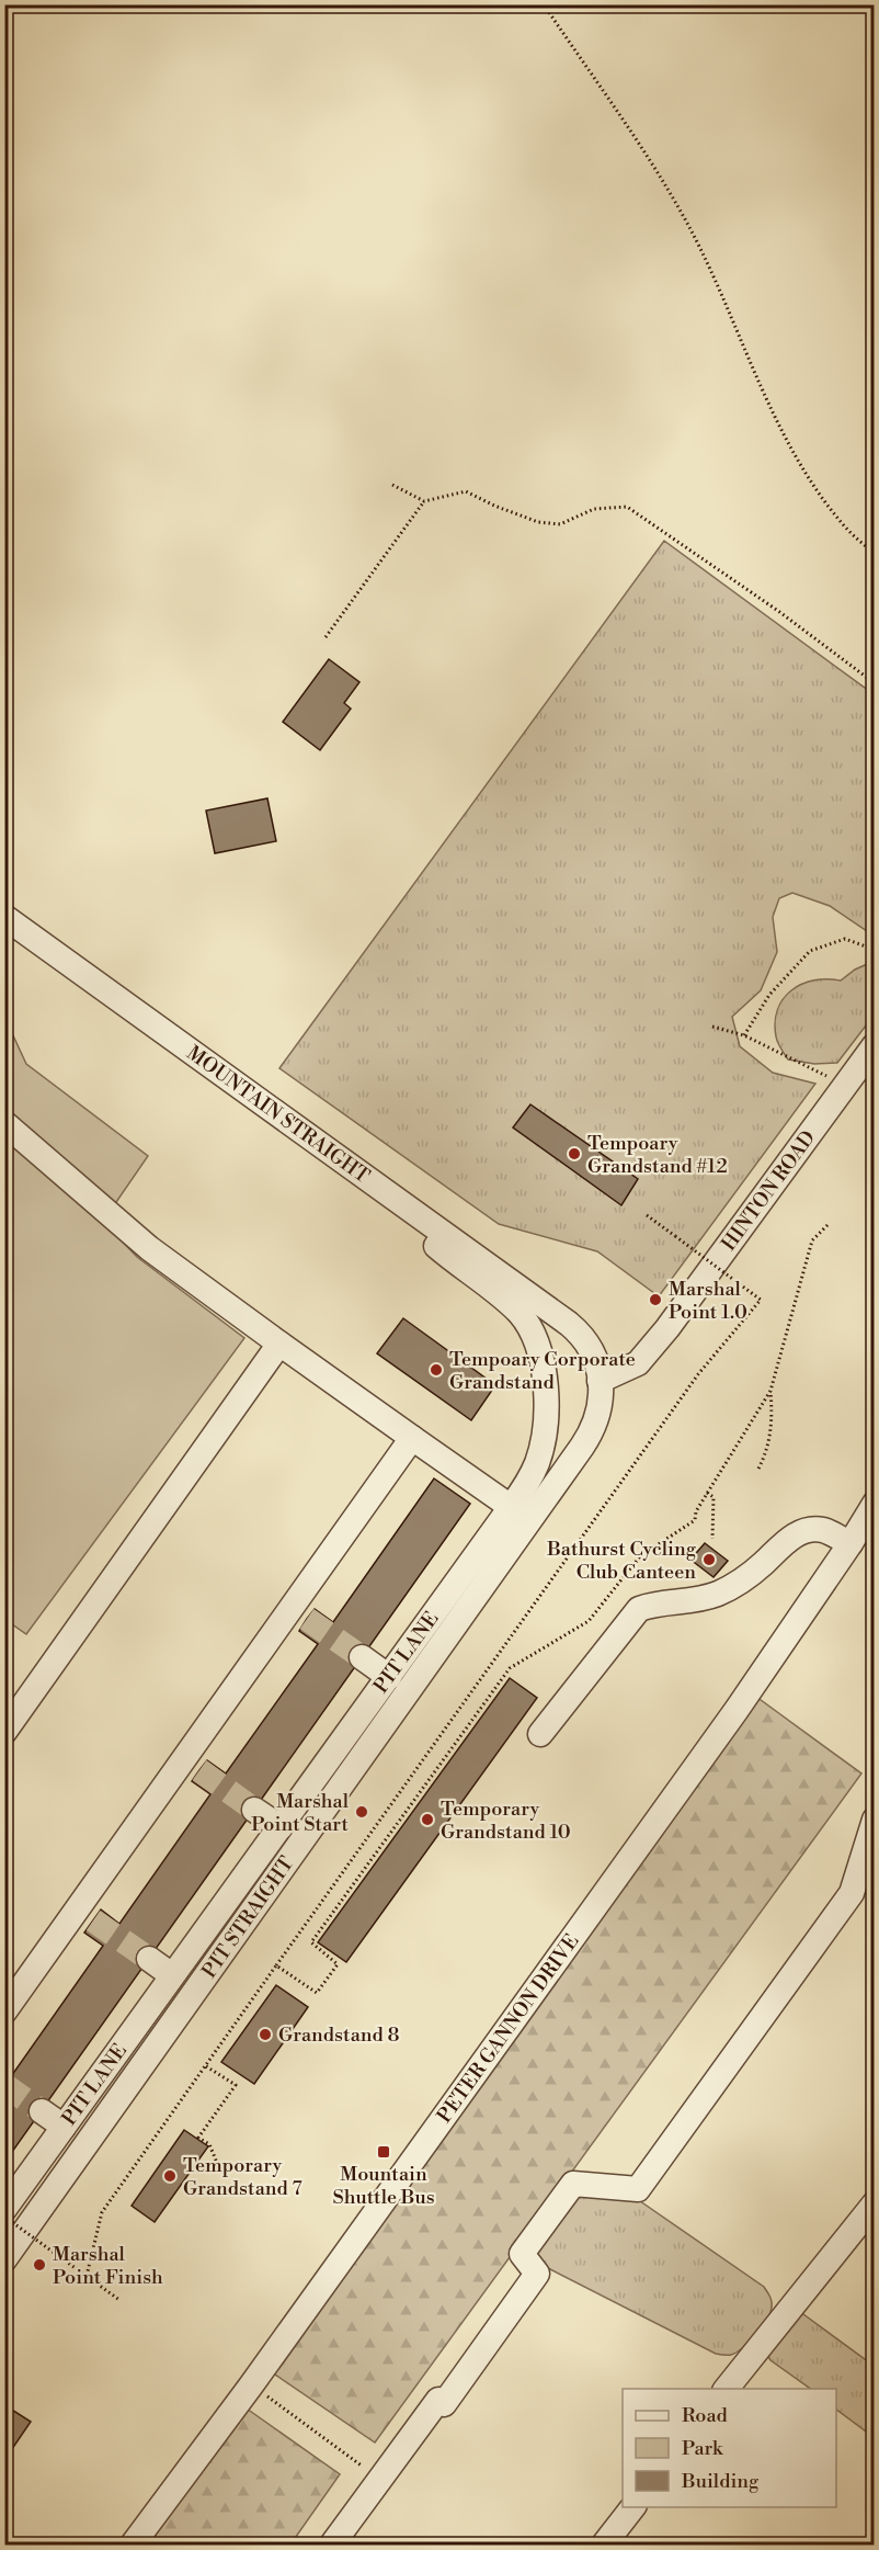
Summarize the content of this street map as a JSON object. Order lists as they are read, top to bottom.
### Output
{
  "streets": {
    "street": [
      "MOUNTAIN STRAIGHT",
      "HINTON ROAD",
      "PIT LANE",
      "PIT STRAIGHT",
      "PETER GANNON DRIVE"
    ]
  },
  "crossings": [
    ["MOUNTAIN STRAIGHT", "HINTON ROAD"],
    ["MOUNTAIN STRAIGHT", "PIT LANE"],
    ["MOUNTAIN STRAIGHT", "PIT STRAIGHT"],
    ["HINTON ROAD", "PIT STRAIGHT"]
  ],
  "places": {
    "other": [
      "Tempoary Grandstand #12",
      "Marshal Point 1.0",
      "Tempoary Corporate Grandstand",
      "Bathurst Cycling Club Canteen",
      "Marshal Point Start",
      "Temporary Grandstand 10",
      "Grandstand 8",
      "Temporary Grandstand 7",
      "Marshal Point Finish"
    ],
    "transit": ["Mountain Shuttle Bus"]
  },
  "legend": ["Road", "Park", "Building"]
}
